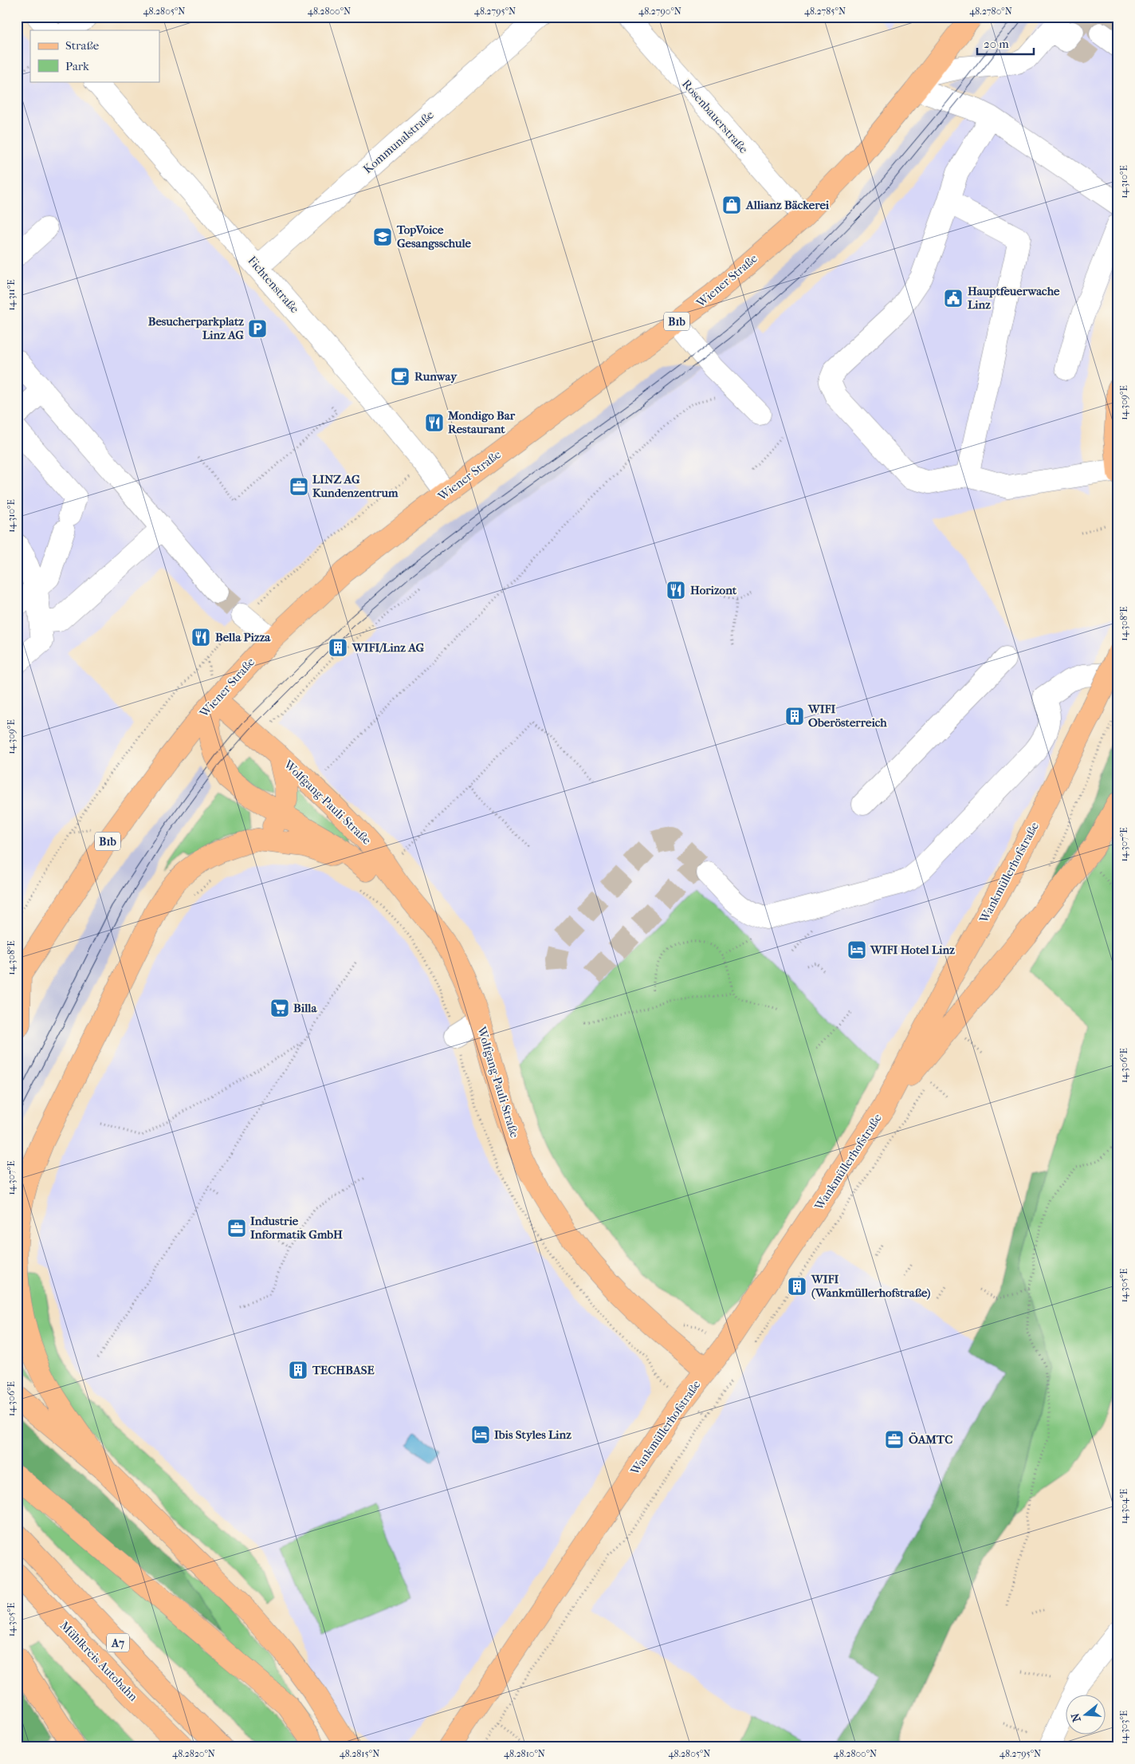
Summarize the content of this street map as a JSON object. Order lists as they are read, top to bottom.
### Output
{
  "streets": {
    "main road": [
      "Wiener Straße",
      "B1b",
      "Wolfgang-Pauli-Straße",
      "Wankmüllerhofstraße",
      "A7",
      "Mühlkreis Autobahn"
    ],
    "street": ["Rosenbauerstraße", "Kommunalstraße", "Fichtenstraße"]
  },
  "crossings": [
    ["Rosenbauerstraße", "Wiener Straße"],
    ["Kommunalstraße", "Fichtenstraße"],
    ["Wiener Straße", "Fichtenstraße"],
    ["Wiener Straße", "Wolfgang-Pauli-Straße"],
    ["Wolfgang-Pauli-Straße", "Wankmüllerhofstraße"]
  ],
  "places": {
    "shop": ["Allianz Bäckerei"],
    "school or university": ["TopVoice Gesangsschule"],
    "public building": ["Hauptfeuerwache Linz"],
    "parking": ["Besucherparkplatz Linz AG"],
    "cafe": ["Runway"],
    "restaurant": ["Mondigo Bar Restaurant", "Horizont", "Bella Pizza"],
    "office": ["LINZ AG Kundenzentrum", "Industrie Informatik GmbH", "ÖAMTC"],
    "building": [
      "WIFI/Linz AG",
      "WIFI Oberösterreich",
      "WIFI (Wankmüllerhofstraße)",
      "TECHBASE"
    ],
    "hotel": ["WIFI Hotel Linz", "Ibis Styles Linz"],
    "supermarket": ["Billa"]
  },
  "legend": ["Straße", "Park"],
  "scale_bar": "20 m",
  "north": "left",
  "coordinates": [
    "48.2805°N",
    "48.2800°N",
    "48.2795°N",
    "48.2790°N",
    "48.2785°N",
    "48.2780°N",
    "14.310°E",
    "14.311°E",
    "14.309°E",
    "14.308°E",
    "14.307°E",
    "14.306°E",
    "14.305°E",
    "14.304°E",
    "14.303°E",
    "48.2820°N",
    "48.2815°N",
    "48.2810°N"
  ]
}
